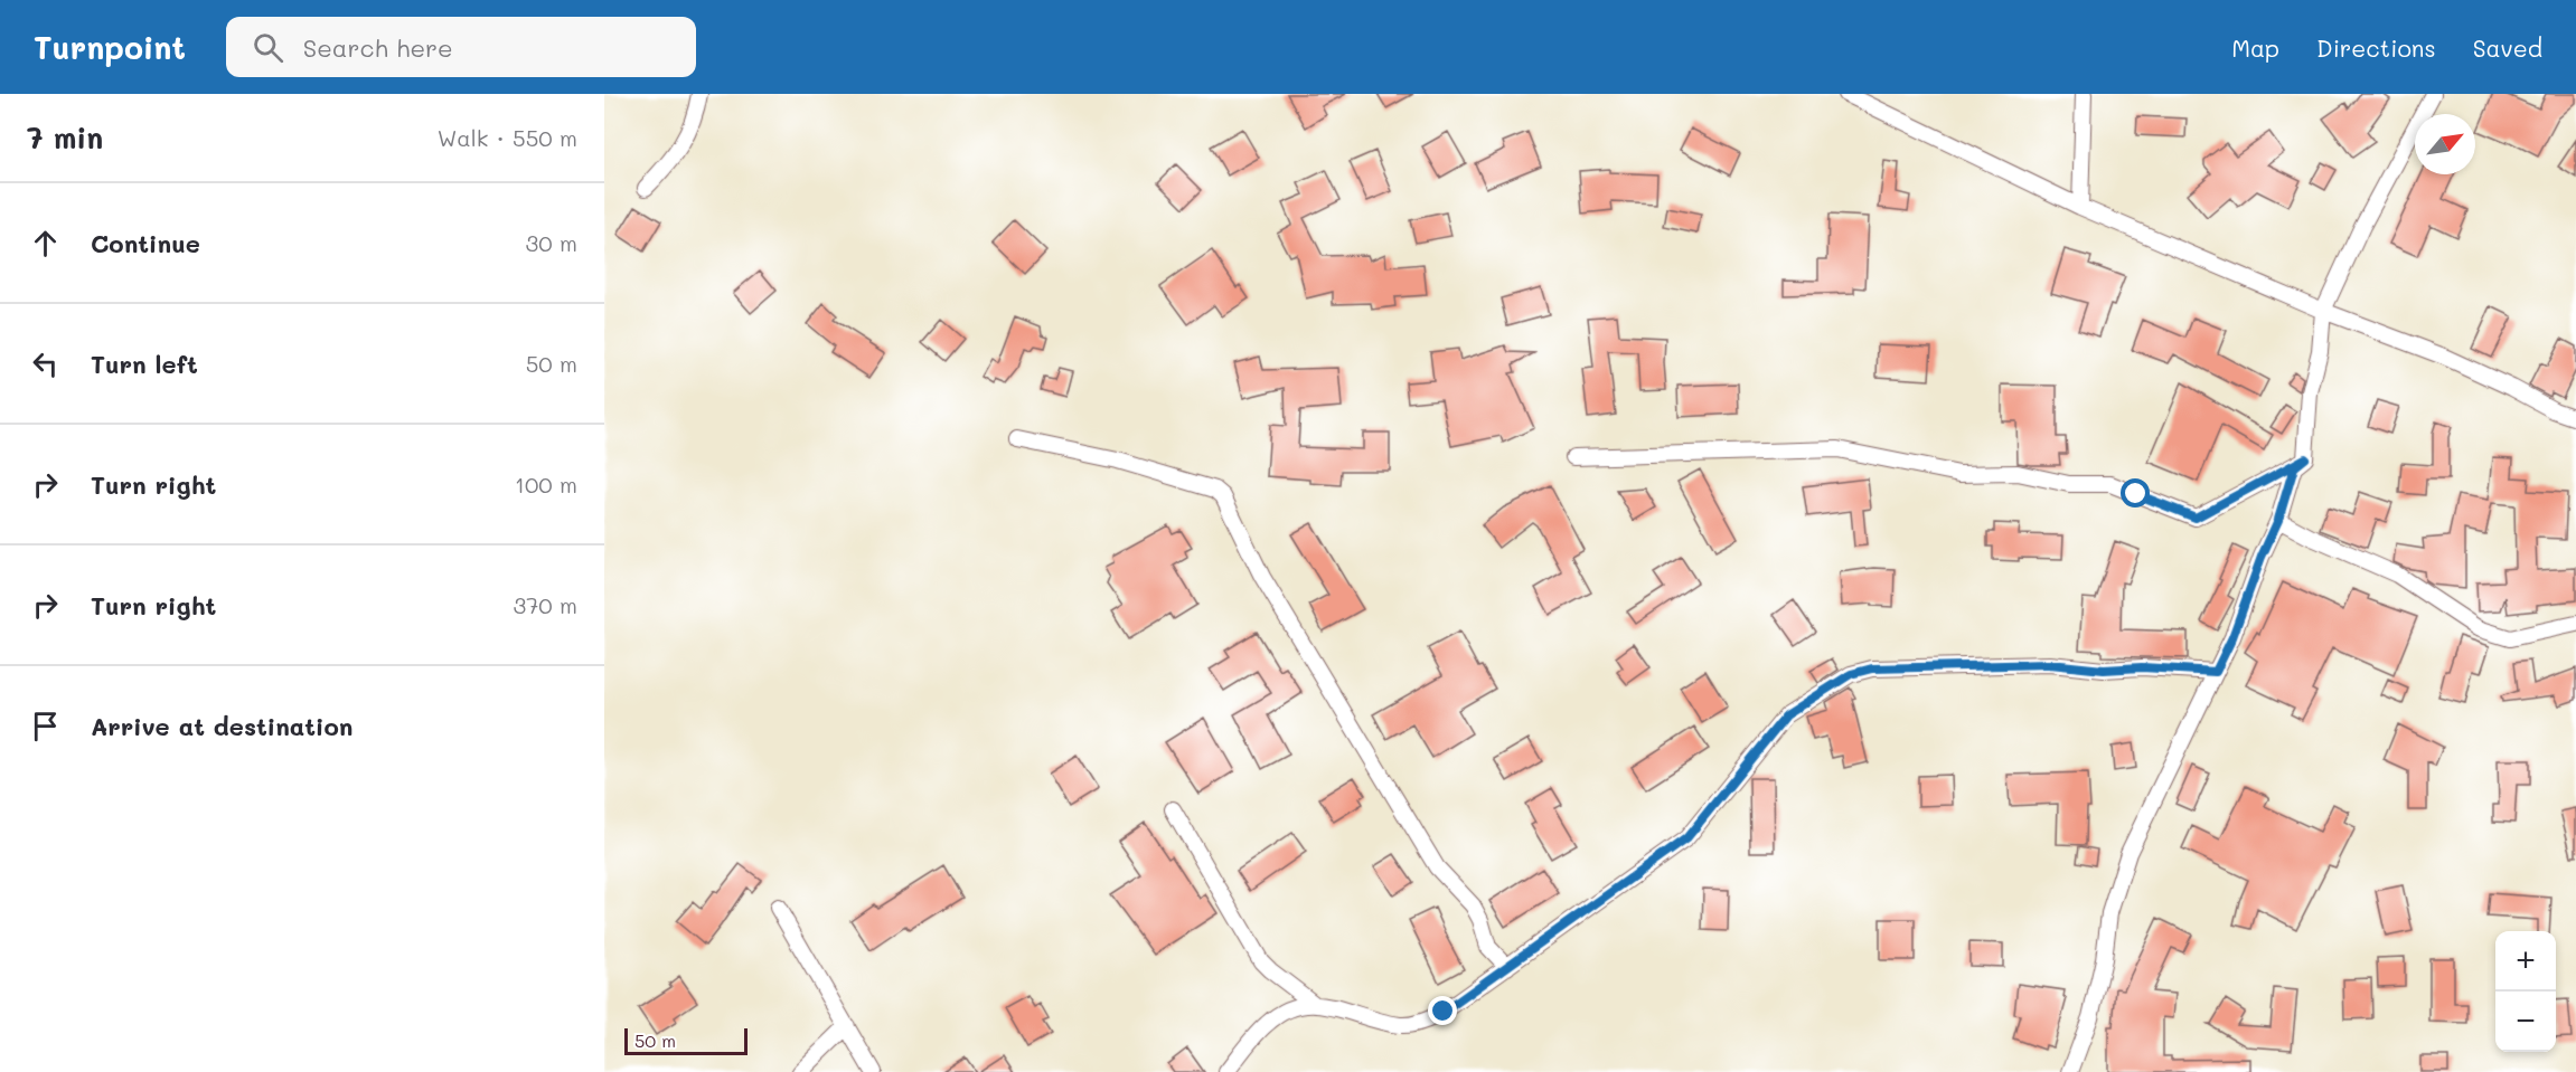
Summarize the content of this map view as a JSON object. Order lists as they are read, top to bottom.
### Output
{
  "scale_bar": "50 m",
  "north": "top right",
  "page": {
    "header": "Turnpoint",
    "search": "Search here",
    "nav": ["Map", "Directions", "Saved"],
    "heading": ["7 min", "Walk · 550 m"],
    "list": [
      ["Continue", "30 m"],
      ["Turn left", "50 m"],
      ["Turn right", "100 m"],
      ["Turn right", "370 m"],
      "Arrive at destination"
    ],
    "map_buttons": ["+", "−"],
    "scale": "50 m"
  }
}
